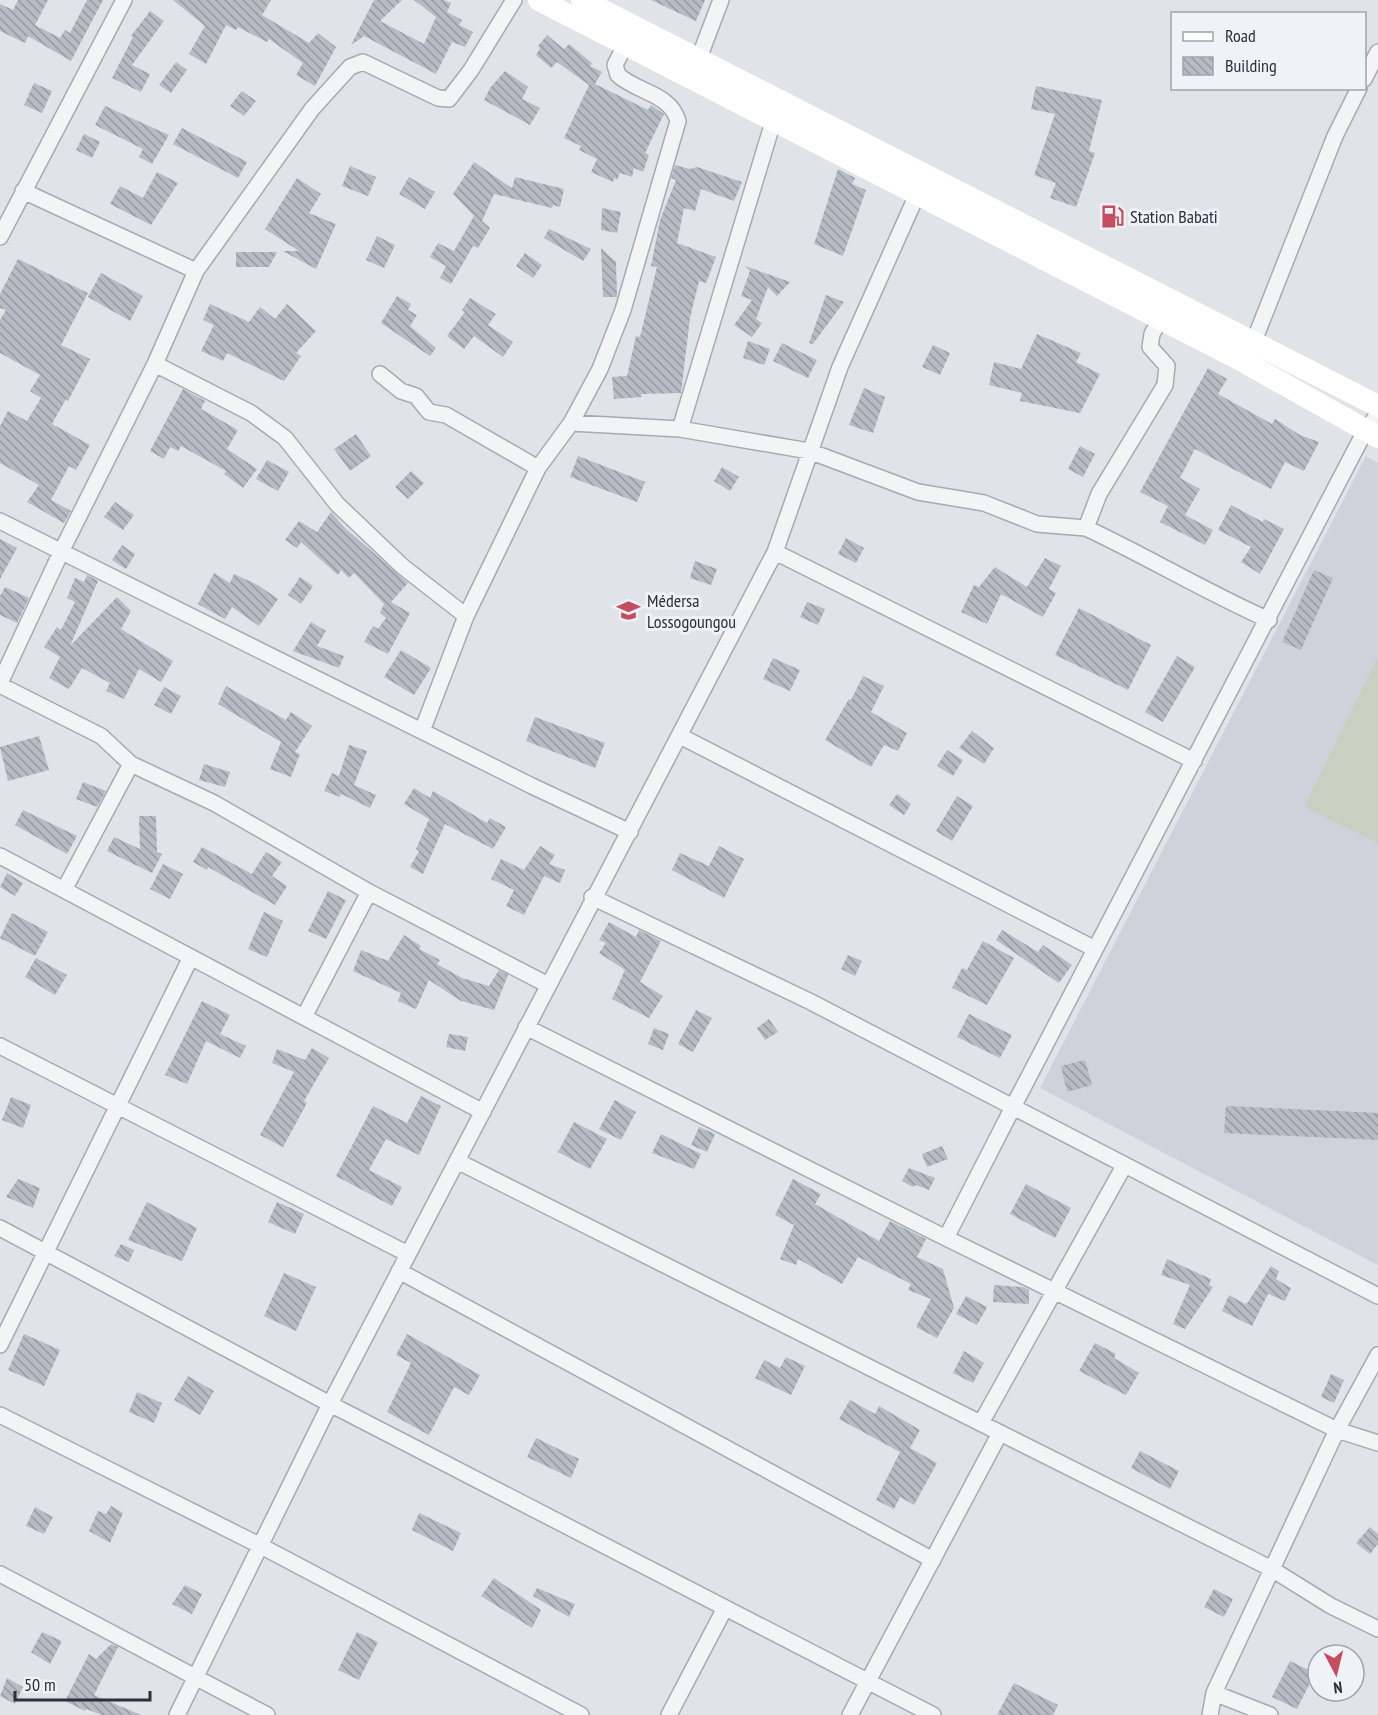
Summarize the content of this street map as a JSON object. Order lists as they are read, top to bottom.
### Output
{
  "places": {
    "fuel station": ["Station Babati"],
    "school or university": ["Médersa Lossogoungou"]
  },
  "legend": ["Road", "Building"],
  "scale_bar": "50 m",
  "north": "bottom"
}
